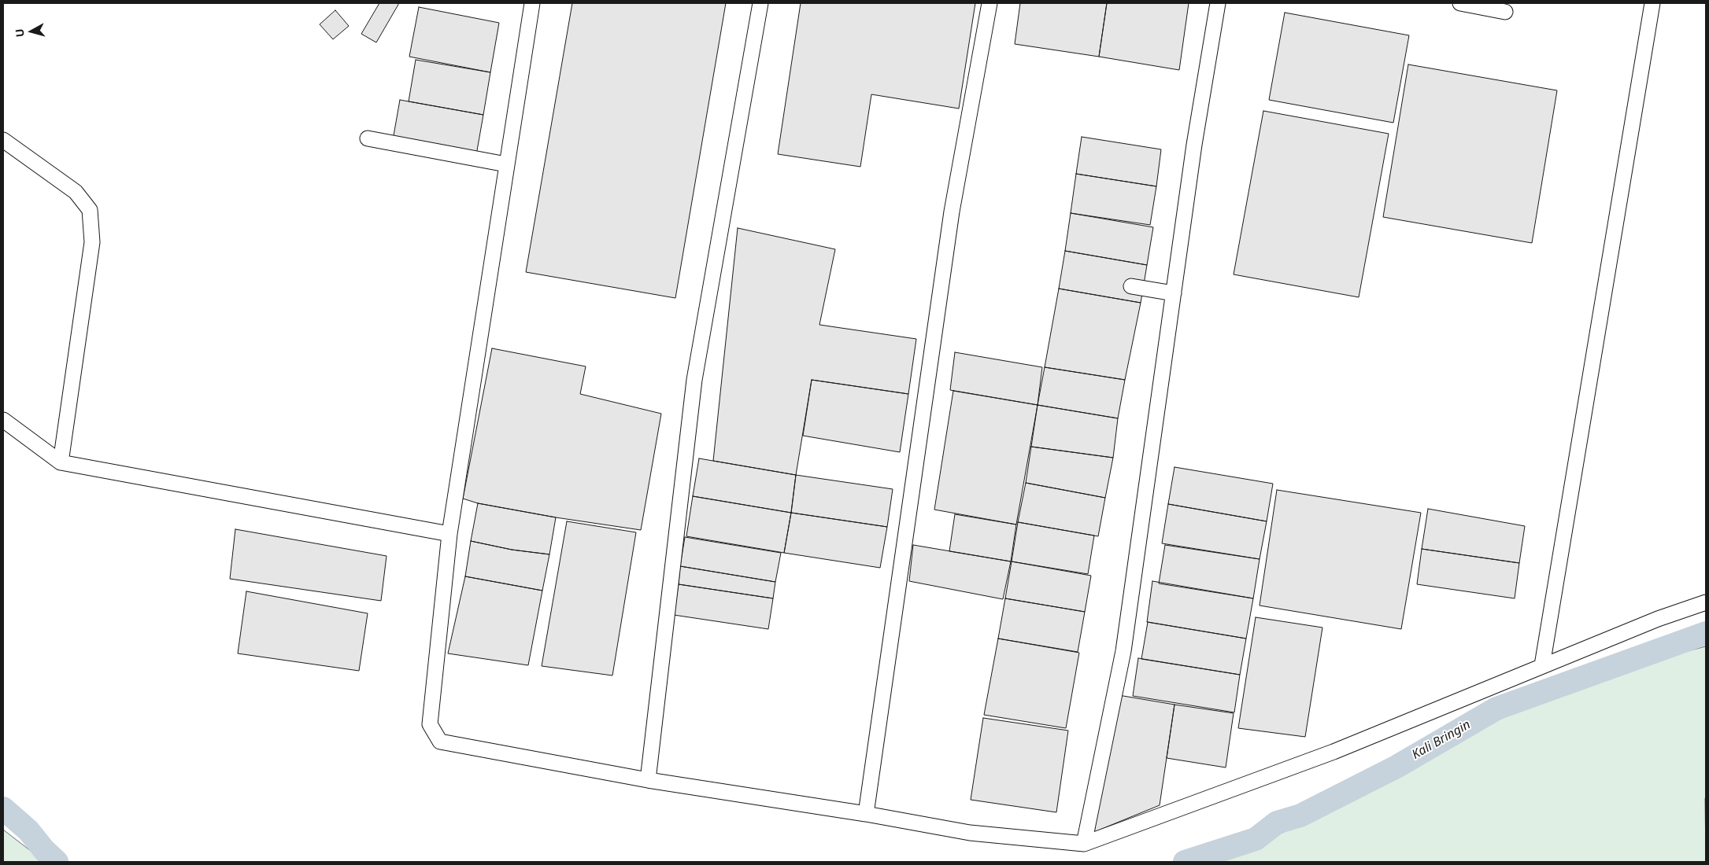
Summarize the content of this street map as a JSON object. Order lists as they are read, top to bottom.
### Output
{
  "water": ["Kali Bringin"],
  "north": "left"
}
